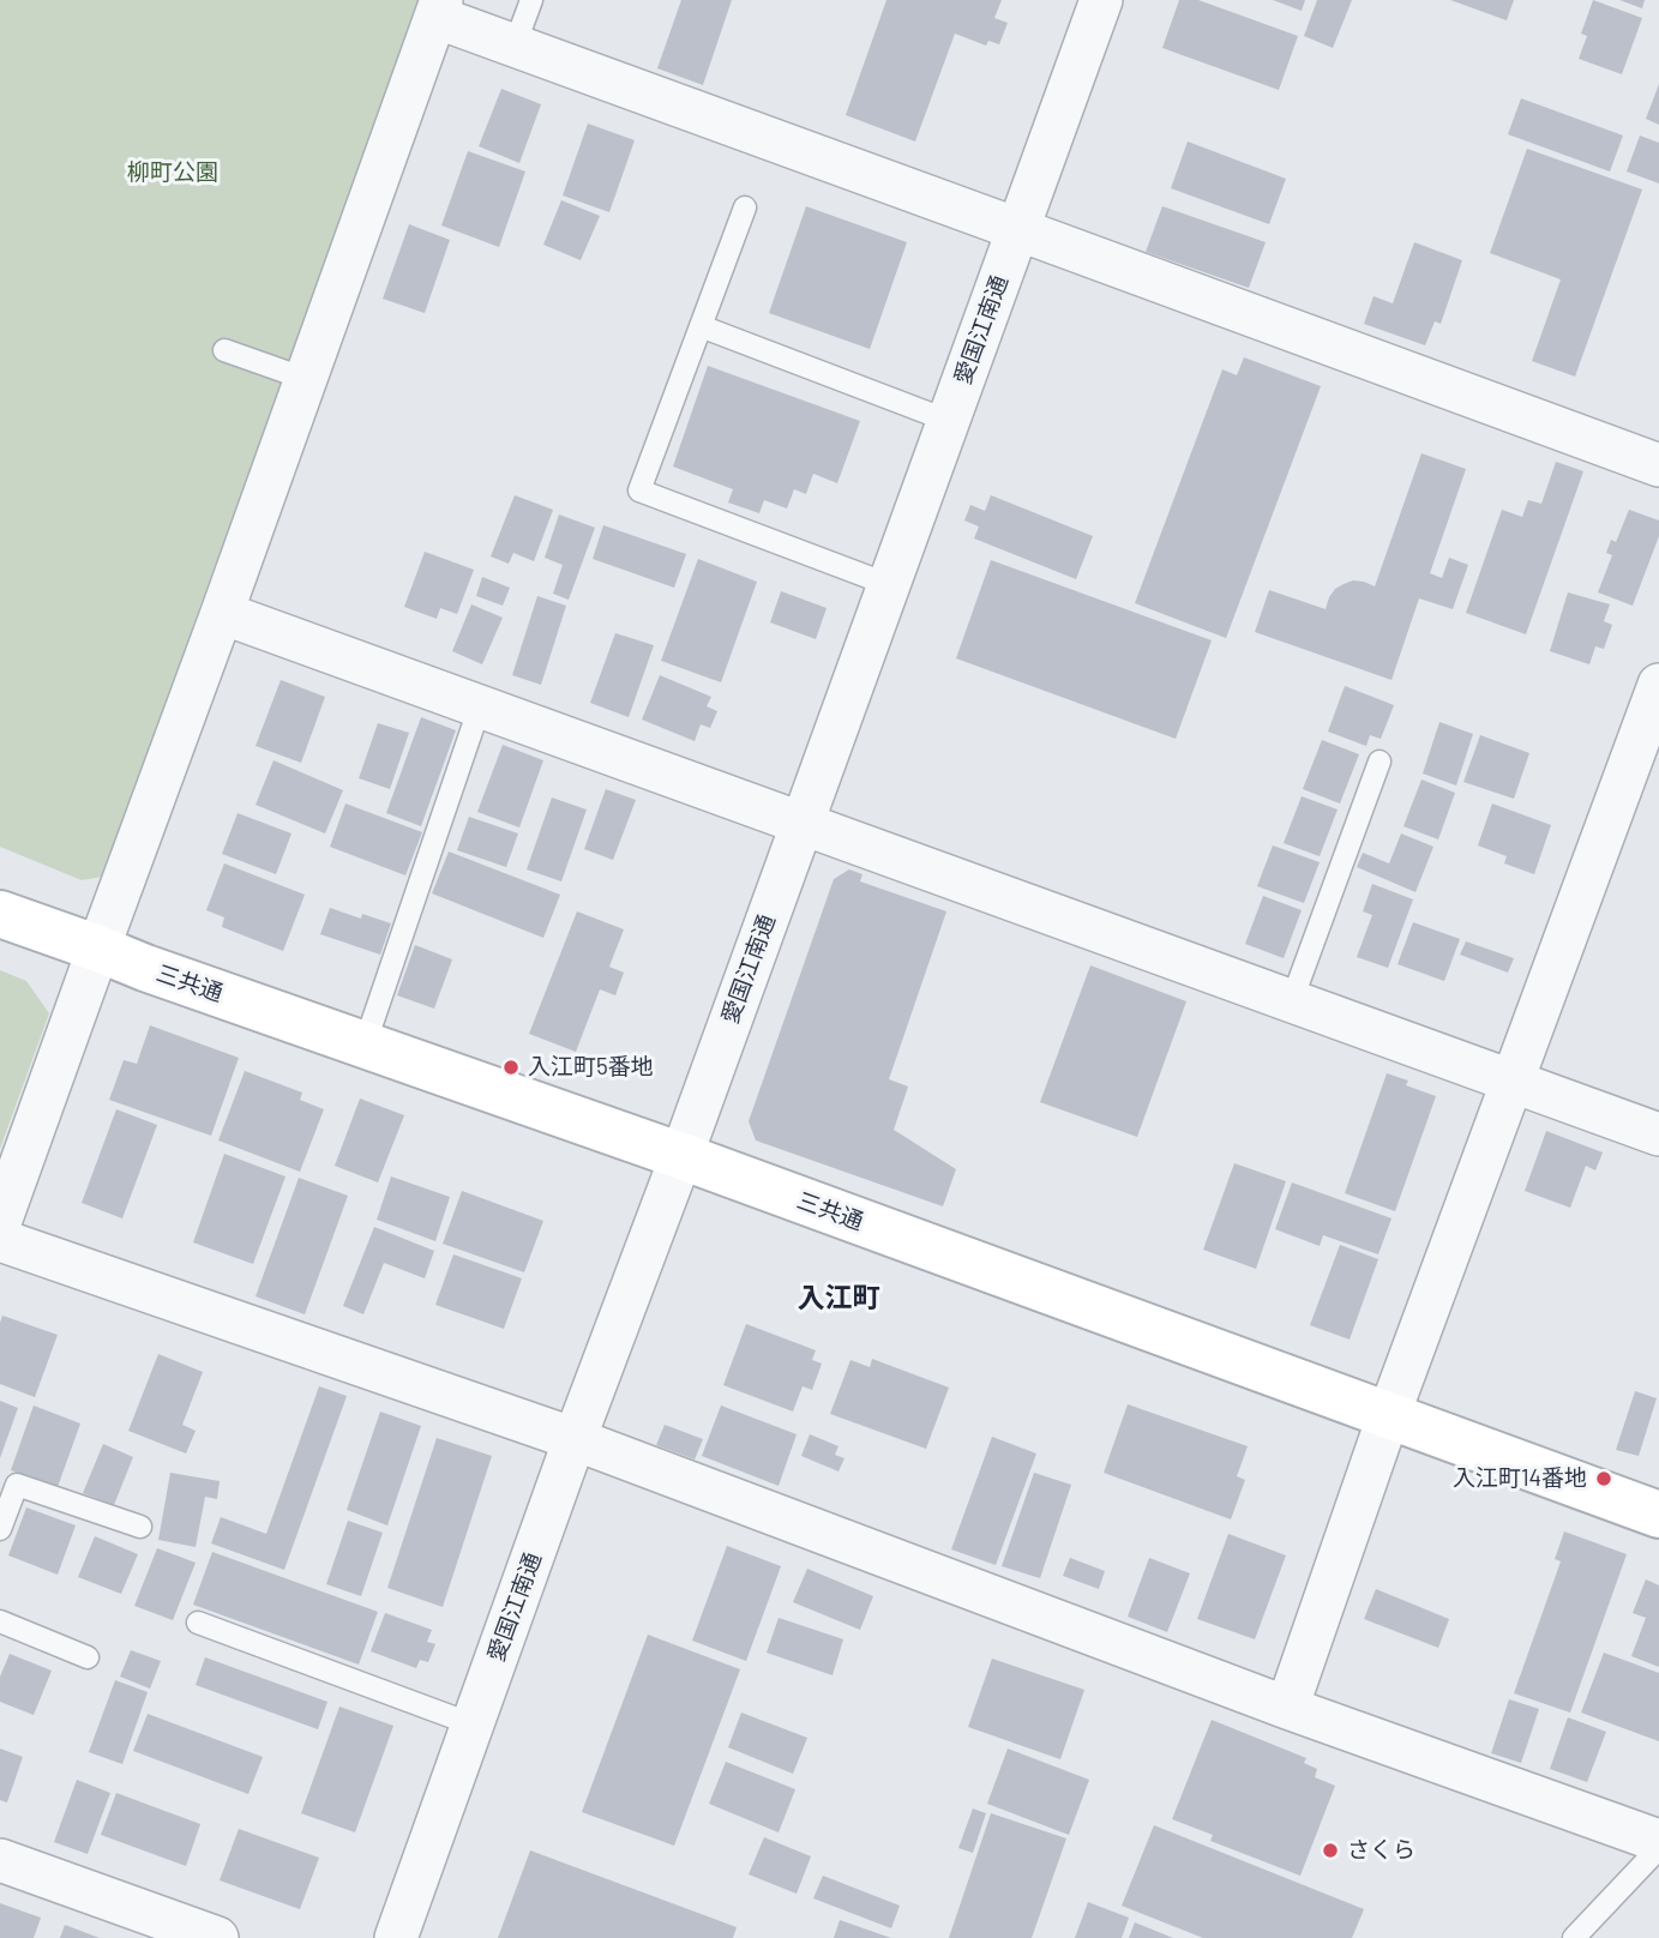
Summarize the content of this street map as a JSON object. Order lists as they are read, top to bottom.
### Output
{
  "streets": {
    "street": ["愛国江南通", "三共通"]
  },
  "crossings": [
    ["愛国江南通", "三共通"]
  ],
  "districts": ["入江町"],
  "parks": ["柳町公園"],
  "places": ["入江町5番地", "入江町14番地", "さくら"]
}
